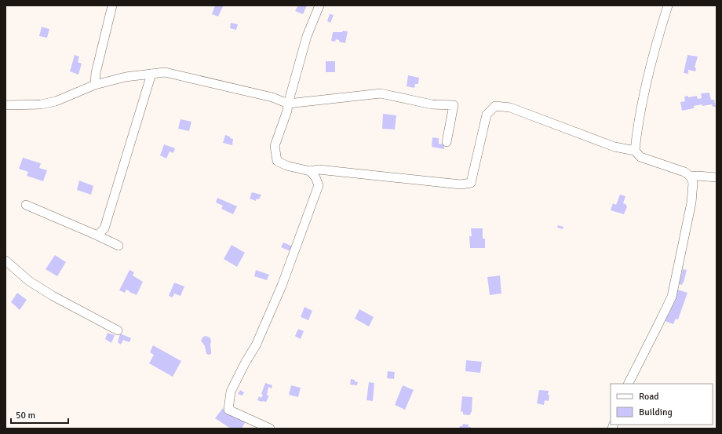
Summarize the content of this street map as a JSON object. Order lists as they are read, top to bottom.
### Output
{
  "legend": ["Road", "Building"],
  "scale_bar": "50 m"
}
